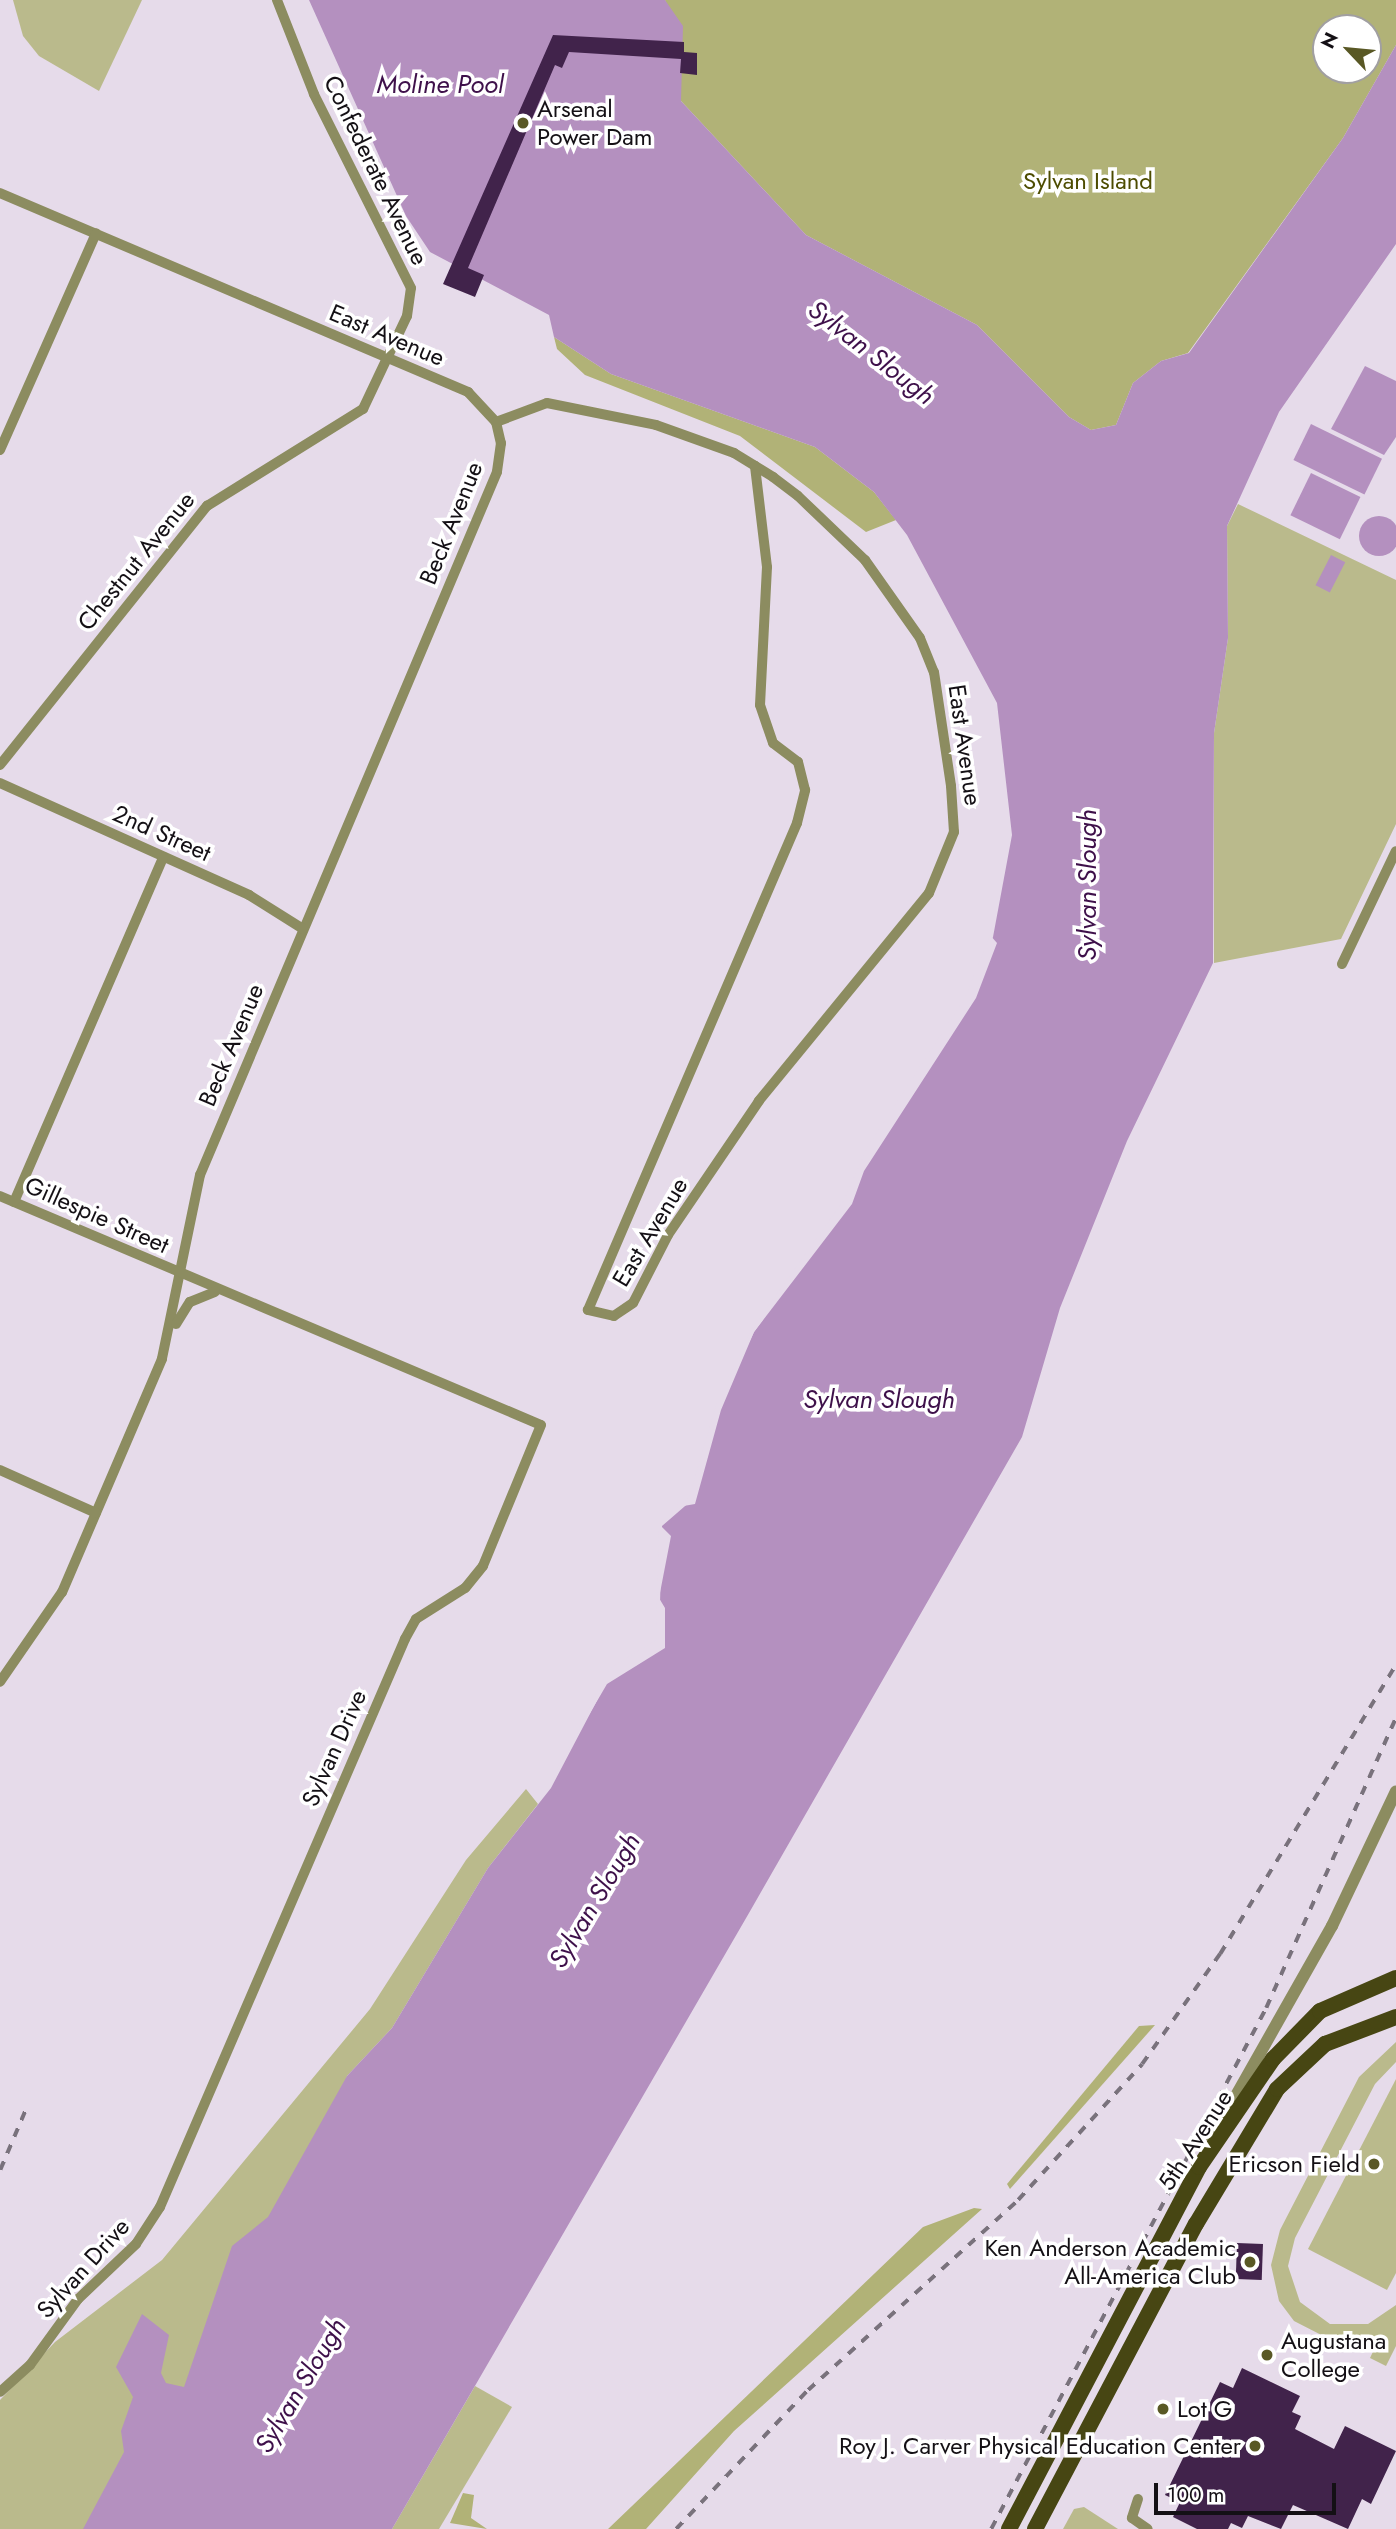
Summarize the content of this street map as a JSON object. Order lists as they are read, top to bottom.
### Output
{
  "streets": {
    "main road": ["5th Avenue"],
    "street": [
      "Confederate Avenue",
      "East Avenue",
      "Beck Avenue",
      "Chestnut Avenue",
      "2nd Street",
      "Gillespie Street",
      "Sylvan Drive"
    ]
  },
  "crossings": [
    ["Confederate Avenue", "East Avenue"],
    ["Confederate Avenue", "Chestnut Avenue"],
    ["East Avenue", "Beck Avenue"],
    ["East Avenue", "Chestnut Avenue"],
    ["Beck Avenue", "2nd Street"],
    ["Beck Avenue", "Gillespie Street"],
    ["Beck Avenue", "Sylvan Drive"],
    ["Gillespie Street", "Sylvan Drive"]
  ],
  "water": ["Moline Pool", "Sylvan Slough"],
  "parks": ["Sylvan Island"],
  "places": [
    "Arsenal Power Dam",
    "Ericson Field",
    "Ken Anderson Academic All-America Club",
    "Augustana College",
    "Lot G",
    "Roy J. Carver Physical Education Center"
  ],
  "scale_bar": "100 m",
  "north": "top left"
}
